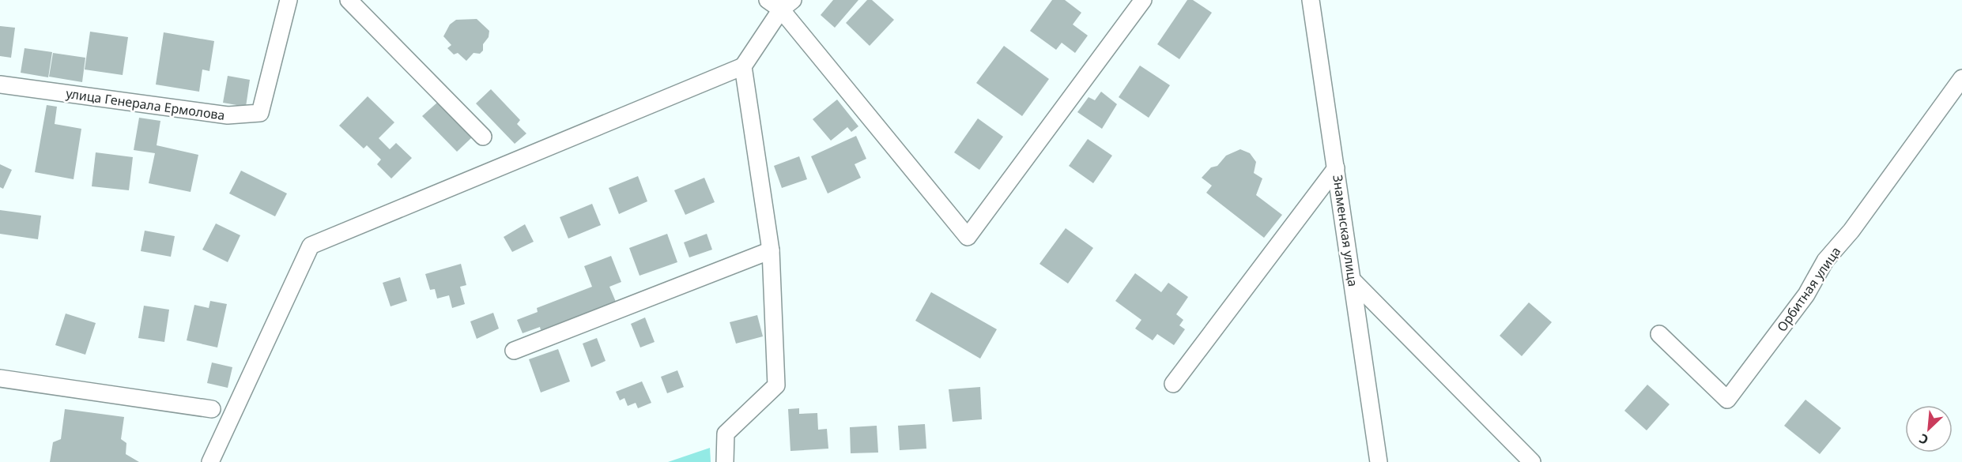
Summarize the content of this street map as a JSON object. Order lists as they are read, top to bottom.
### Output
{
  "streets": {
    "street": ["улица Генерала Ермолова", "Знаменская улица", "Орбитная улица"]
  },
  "north": "bottom left"
}
